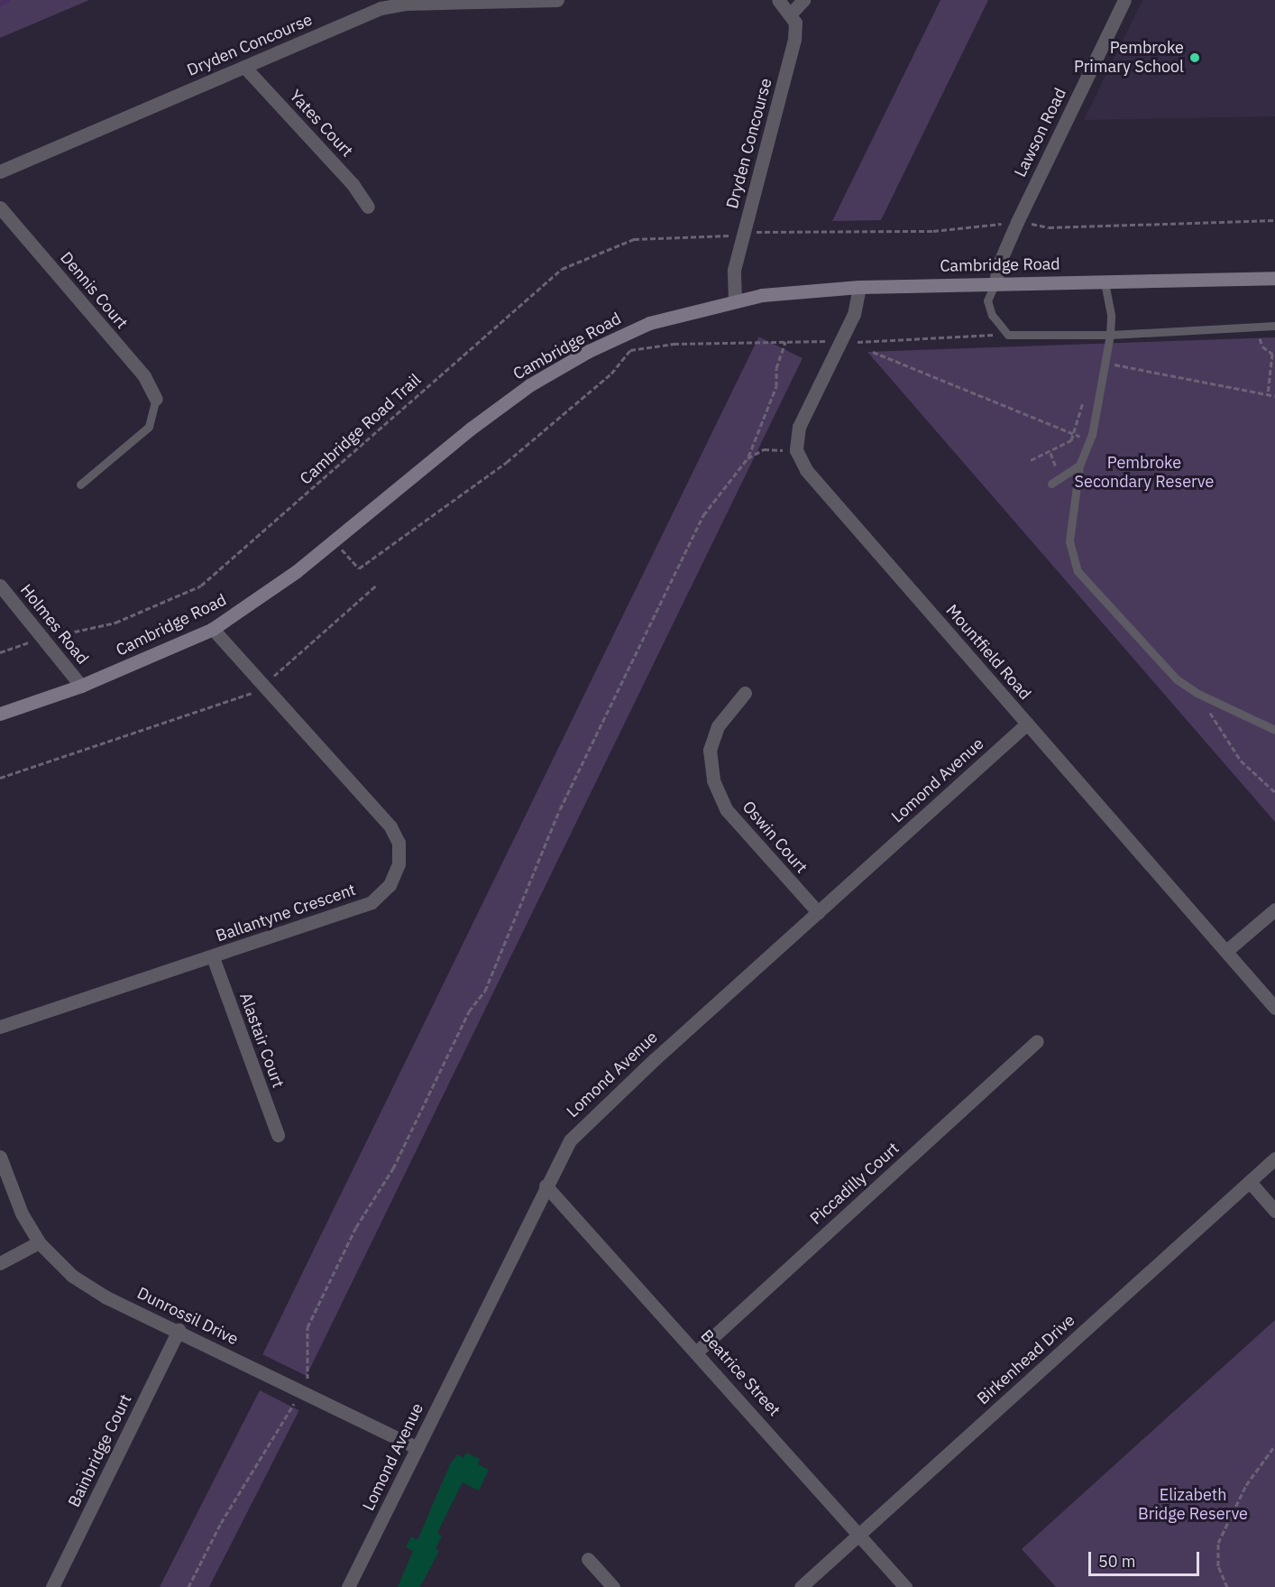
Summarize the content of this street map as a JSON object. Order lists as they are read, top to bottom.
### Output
{
  "streets": {
    "main road": ["Cambridge Road"],
    "street": [
      "Dryden Concourse",
      "Yates Court",
      "Lawson Road",
      "Dennis Court",
      "Holmes Road",
      "Mountfield Road",
      "Lomond Avenue",
      "Oswin Court",
      "Ballantyne Crescent",
      "Alastair Court",
      "Piccadilly Court",
      "Dunrossil Drive",
      "Birkenhead Drive",
      "Beatrice Street",
      "Bainbridge Court"
    ],
    "path": ["Cambridge Road Trail"]
  },
  "crossings": [
    ["Dryden Concourse", "Yates Court"],
    ["Dryden Concourse", "Cambridge Road"],
    ["Lawson Road", "Cambridge Road"],
    ["Cambridge Road", "Holmes Road"],
    ["Cambridge Road", "Mountfield Road"],
    ["Cambridge Road", "Ballantyne Crescent"],
    ["Cambridge Road Trail", "Holmes Road"],
    ["Mountfield Road", "Lomond Avenue"],
    ["Lomond Avenue", "Oswin Court"],
    ["Lomond Avenue", "Dunrossil Drive"],
    ["Lomond Avenue", "Beatrice Street"],
    ["Ballantyne Crescent", "Alastair Court"],
    ["Piccadilly Court", "Beatrice Street"],
    ["Dunrossil Drive", "Bainbridge Court"],
    ["Birkenhead Drive", "Beatrice Street"]
  ],
  "parks": ["Pembroke Secondary Reserve", "Elizabeth Bridge Reserve"],
  "places": ["Pembroke Primary School"],
  "scale_bar": "50 m"
}
